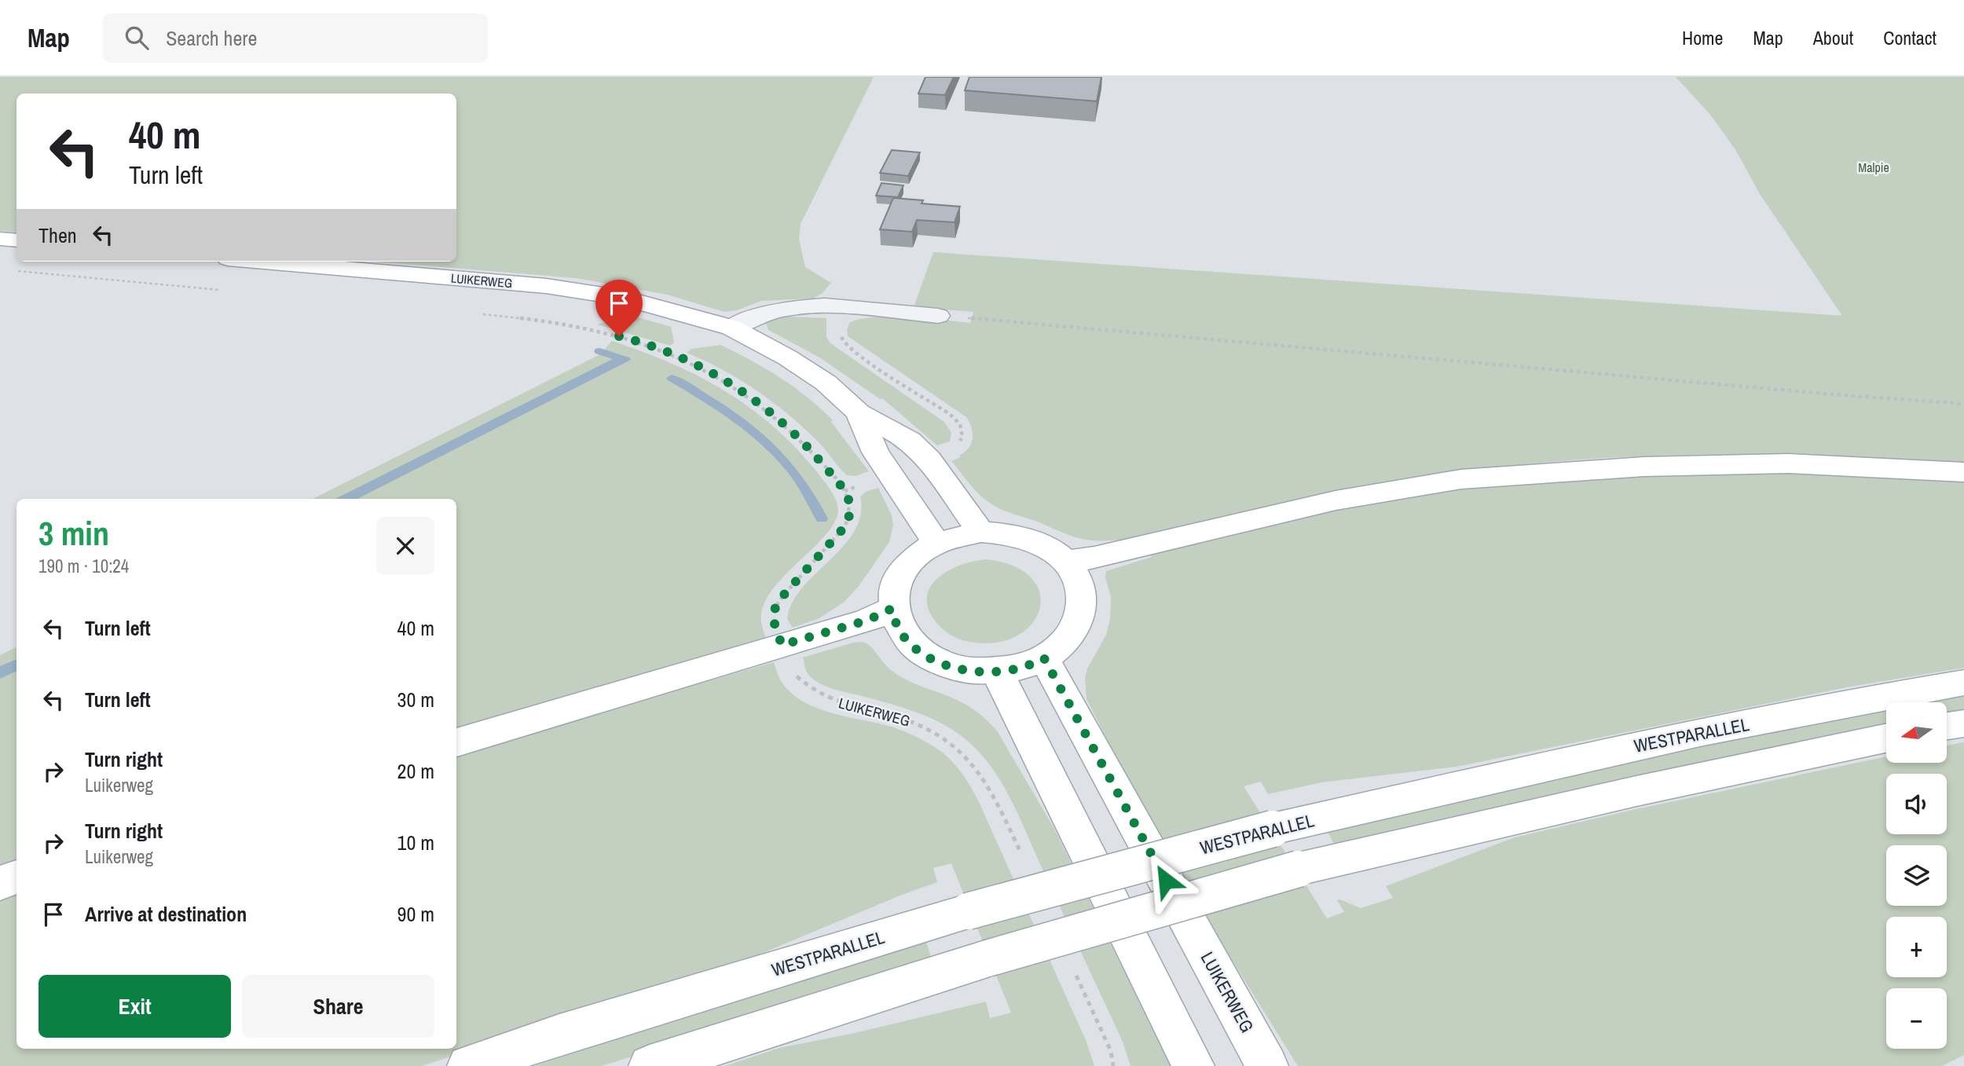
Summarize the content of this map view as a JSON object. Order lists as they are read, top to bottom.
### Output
{
  "streets": {
    "main road": ["LUIKERWEG", "WESTPARALLEL"]
  },
  "parks": ["Malpie"],
  "north": "left",
  "page": {
    "header": "Map",
    "search": "Search here",
    "nav": [
      "Home",
      "Map",
      "About",
      "Contact"
    ],
    "turn": ["40 m", "Turn left"],
    "then": "Then",
    "heading": ["3 min", "190 m · 10:24"],
    "list": [
      {
        "name": "Turn left",
        "value": "40 m"
      },
      {
        "name": "Turn left",
        "value": "30 m"
      },
      {
        "name": "Turn right",
        "note": "Luikerweg",
        "value": "20 m"
      },
      {
        "name": "Turn right",
        "note": "Luikerweg",
        "value": "10 m"
      },
      {
        "name": "Arrive at destination",
        "value": "90 m"
      }
    ],
    "map_buttons": ["+", "−"],
    "buttons": ["Exit", "Share"]
  }
}
